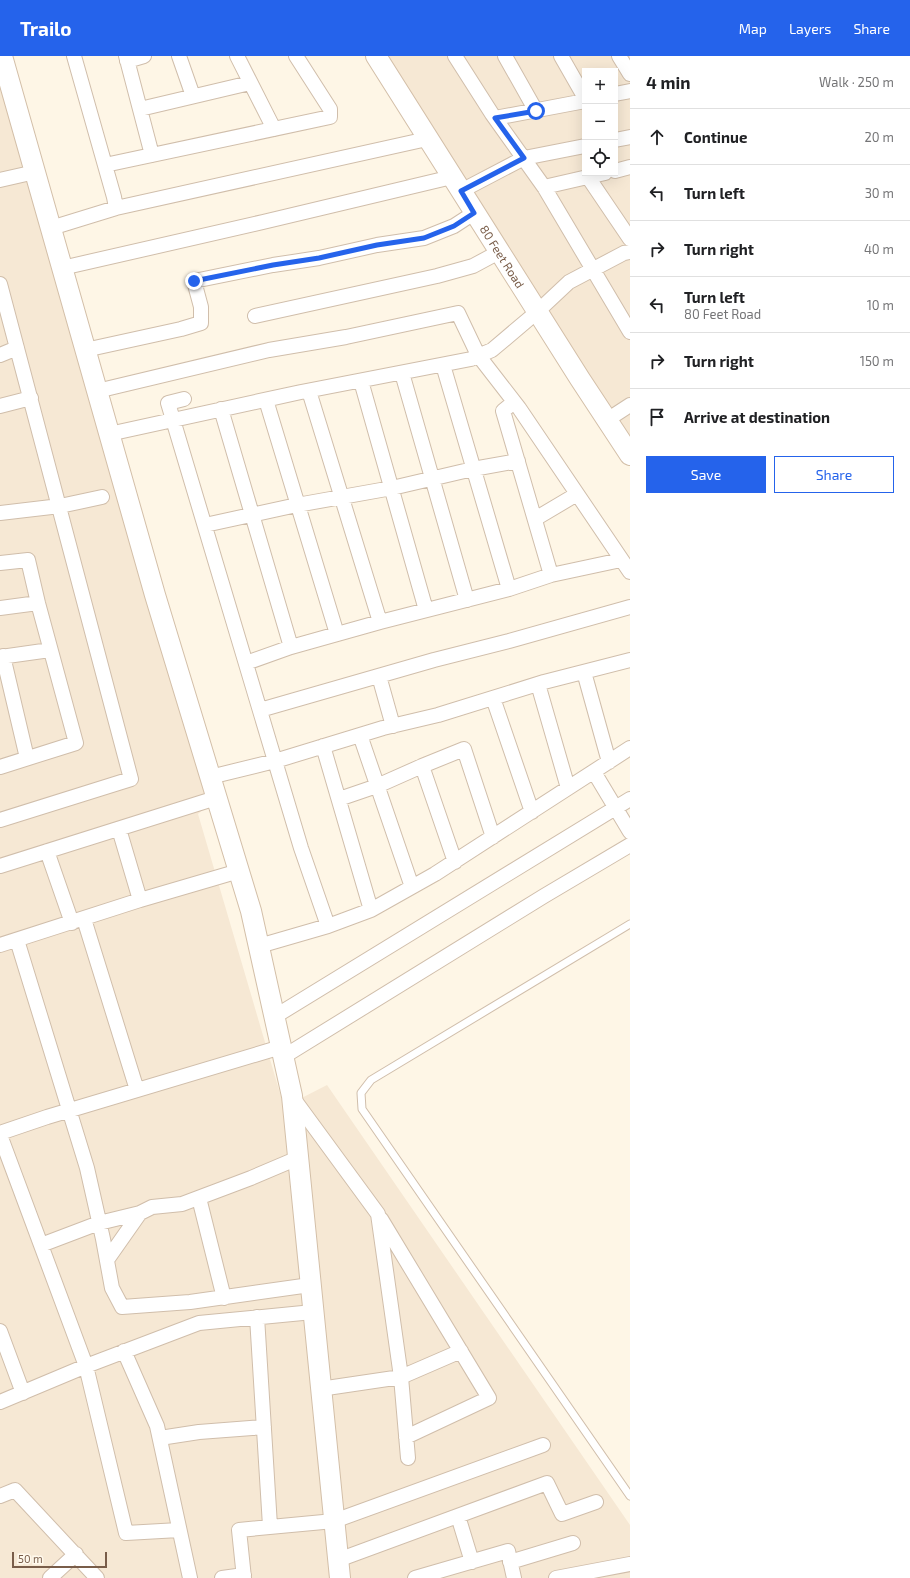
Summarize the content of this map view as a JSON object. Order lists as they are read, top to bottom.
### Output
{
  "streets": {
    "street": ["80 Feet Road"]
  },
  "scale_bar": "50 m",
  "page": {
    "header": "Trailo",
    "nav": ["Map", "Layers", "Share"],
    "heading": ["4 min", "Walk · 250 m"],
    "map_buttons": ["+", "−"],
    "list": [
      ["Continue", "20 m"],
      ["Turn left", "30 m"],
      ["Turn right", "40 m"],
      ["Turn left", "80 Feet Road", "10 m"],
      ["Turn right", "150 m"],
      "Arrive at destination"
    ],
    "buttons": ["Save", "Share"],
    "scale": "50 m"
  }
}
